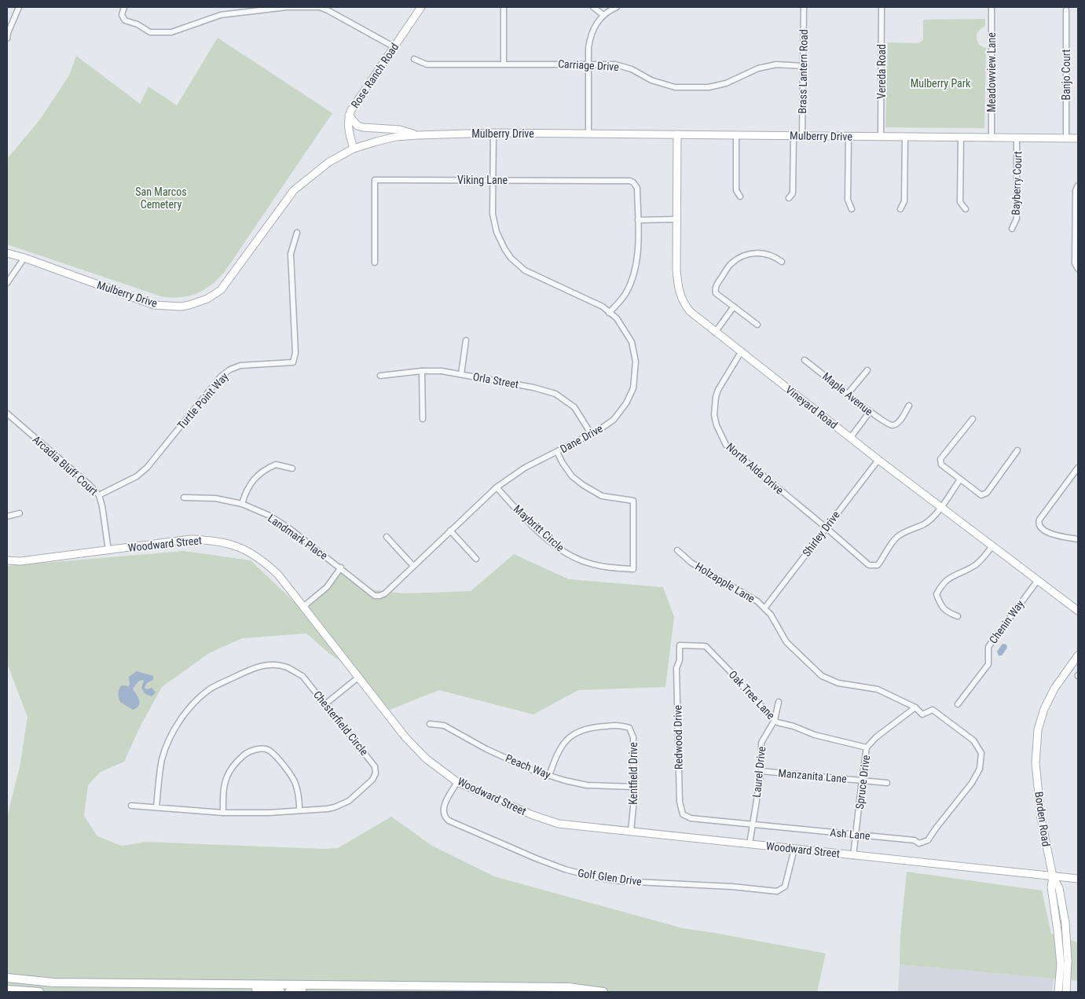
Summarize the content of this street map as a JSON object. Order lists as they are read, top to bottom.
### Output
{
  "streets": {
    "street": [
      "Carriage Drive",
      "Brass Lantern Road",
      "Vereda Road",
      "Meadowview Lane",
      "Banjo Court",
      "Rose Ranch Road",
      "Mulberry Drive",
      "Viking Lane",
      "Bayberry Court",
      "Orla Street",
      "Maple Avenue",
      "Turtle Point Way",
      "Vineyard Road",
      "Dane Drive",
      "Arcadia Bluff Court",
      "North Alda Drive",
      "Maybritt Circle",
      "Shirley Drive",
      "Landmark Place",
      "Woodward Street",
      "Holzapple Lane",
      "Chenin Way",
      "Oak Tree Lane",
      "Chesterfield Circle",
      "Redwood Drive",
      "Peach Way",
      "Laurel Drive",
      "Kentfield Drive",
      "Manzanita Lane",
      "Spruce Drive",
      "Borden Road",
      "Ash Lane",
      "Golf Glen Drive"
    ]
  },
  "crossings": [
    ["Carriage Drive", "Brass Lantern Road"],
    ["Brass Lantern Road", "Mulberry Drive"],
    ["Vereda Road", "Mulberry Drive"],
    ["Meadowview Lane", "Mulberry Drive"],
    ["Banjo Court", "Mulberry Drive"],
    ["Rose Ranch Road", "Mulberry Drive"],
    ["Mulberry Drive", "Bayberry Court"],
    ["Mulberry Drive", "Vineyard Road"],
    ["Mulberry Drive", "Dane Drive"],
    ["Viking Lane", "Dane Drive"],
    ["Orla Street", "Dane Drive"],
    ["Turtle Point Way", "Arcadia Bluff Court"],
    ["Vineyard Road", "North Alda Drive"],
    ["Vineyard Road", "Shirley Drive"],
    ["Vineyard Road", "Chenin Way"],
    ["Dane Drive", "Maybritt Circle"],
    ["Dane Drive", "Landmark Place"],
    ["Arcadia Bluff Court", "Woodward Street"],
    ["North Alda Drive", "Shirley Drive"],
    ["Shirley Drive", "Holzapple Lane"],
    ["Woodward Street", "Laurel Drive"],
    ["Woodward Street", "Kentfield Drive"],
    ["Woodward Street", "Spruce Drive"],
    ["Woodward Street", "Borden Road"],
    ["Woodward Street", "Golf Glen Drive"],
    ["Holzapple Lane", "Spruce Drive"],
    ["Holzapple Lane", "Ash Lane"],
    ["Oak Tree Lane", "Redwood Drive"],
    ["Oak Tree Lane", "Laurel Drive"],
    ["Oak Tree Lane", "Spruce Drive"],
    ["Redwood Drive", "Ash Lane"],
    ["Peach Way", "Kentfield Drive"],
    ["Laurel Drive", "Manzanita Lane"],
    ["Laurel Drive", "Ash Lane"],
    ["Manzanita Lane", "Spruce Drive"],
    ["Spruce Drive", "Ash Lane"]
  ],
  "parks": ["Mulberry Park", "San Marcos Cemetery"]
}
